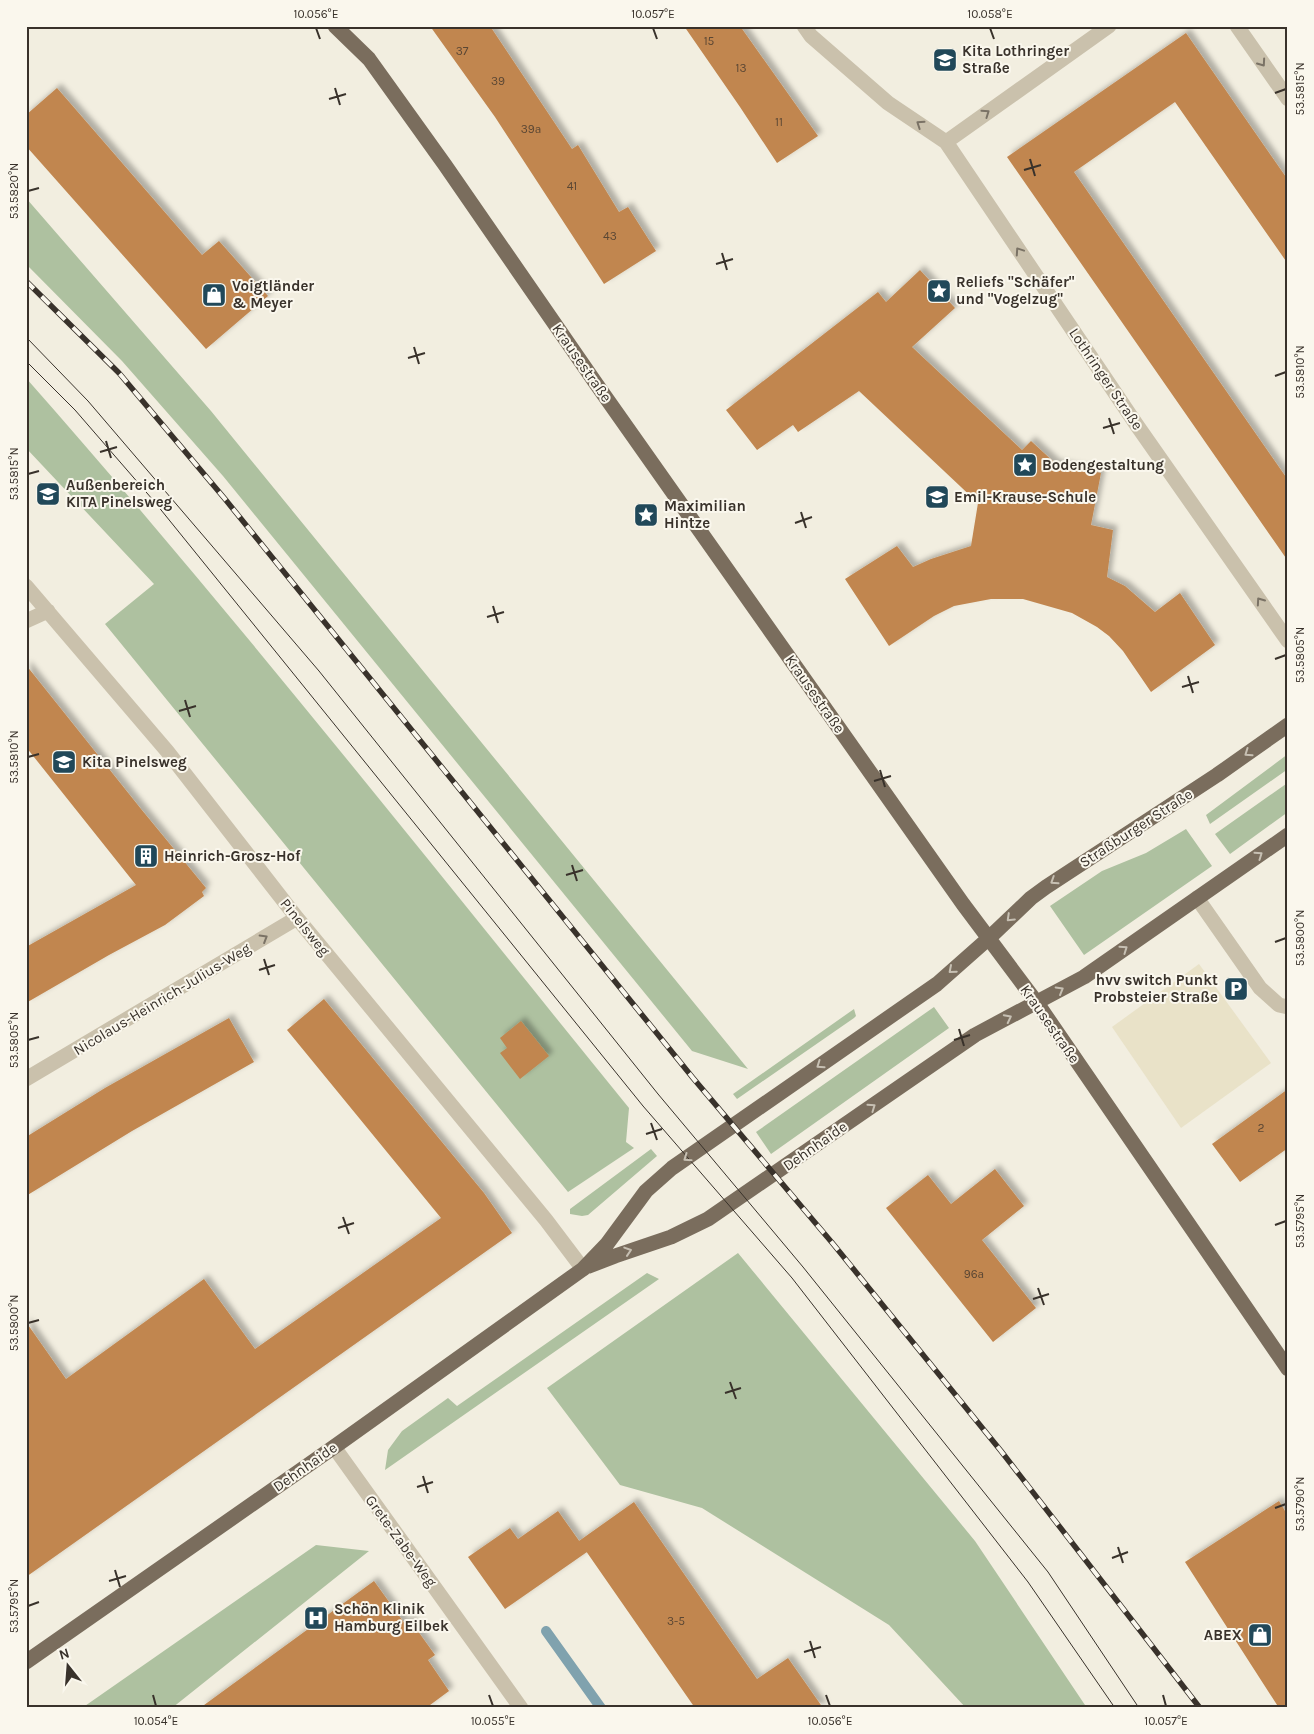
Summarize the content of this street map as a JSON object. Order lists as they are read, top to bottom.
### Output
{
  "streets": {
    "main road": ["Krausestraße", "Straßburger Straße", "Dehnhaide"],
    "street": [
      "Lothringer Straße",
      "Pinelsweg",
      "Nicolaus-Heinrich-Julius-Weg",
      "Grete-Zabe-Weg"
    ]
  },
  "crossings": [
    ["Krausestraße", "Straßburger Straße"],
    ["Krausestraße", "Dehnhaide"],
    ["Straßburger Straße", "Dehnhaide"],
    ["Pinelsweg", "Nicolaus-Heinrich-Julius-Weg"],
    ["Pinelsweg", "Dehnhaide"],
    ["Dehnhaide", "Grete-Zabe-Weg"]
  ],
  "one_way": ["Lothringer Straße", "Nicolaus-Heinrich-Julius-Weg"],
  "places": {
    "school or university": [
      "Kita Lothringer Straße",
      "Außenbereich KITA Pinelsweg",
      "Emil-Krause-Schule",
      "Kita Pinelsweg"
    ],
    "place": ["Reliefs \"Schäfer\" und \"Vogelzug\"", "Bodengestaltung", "Maximilian Hintze"],
    "shop": ["Voigtländer & Meyer", "ABEX"],
    "building": ["Heinrich-Grosz-Hof"],
    "parking": ["hvv switch Punkt Probsteier Straße"],
    "hospital": ["Schön Klinik Hamburg Eilbek"]
  },
  "house_numbers": [
    "15",
    "37",
    "13",
    "39",
    "11",
    "39a",
    "41",
    "43",
    "2",
    "96a",
    "3-5"
  ],
  "north": "top",
  "coordinates": [
    "10.056°E",
    "10.057°E",
    "10.058°E",
    "53.5815°N",
    "53.5820°N",
    "53.5810°N",
    "53.5805°N",
    "53.5800°N",
    "53.5795°N",
    "53.5790°N",
    "10.054°E",
    "10.055°E"
  ]
}
